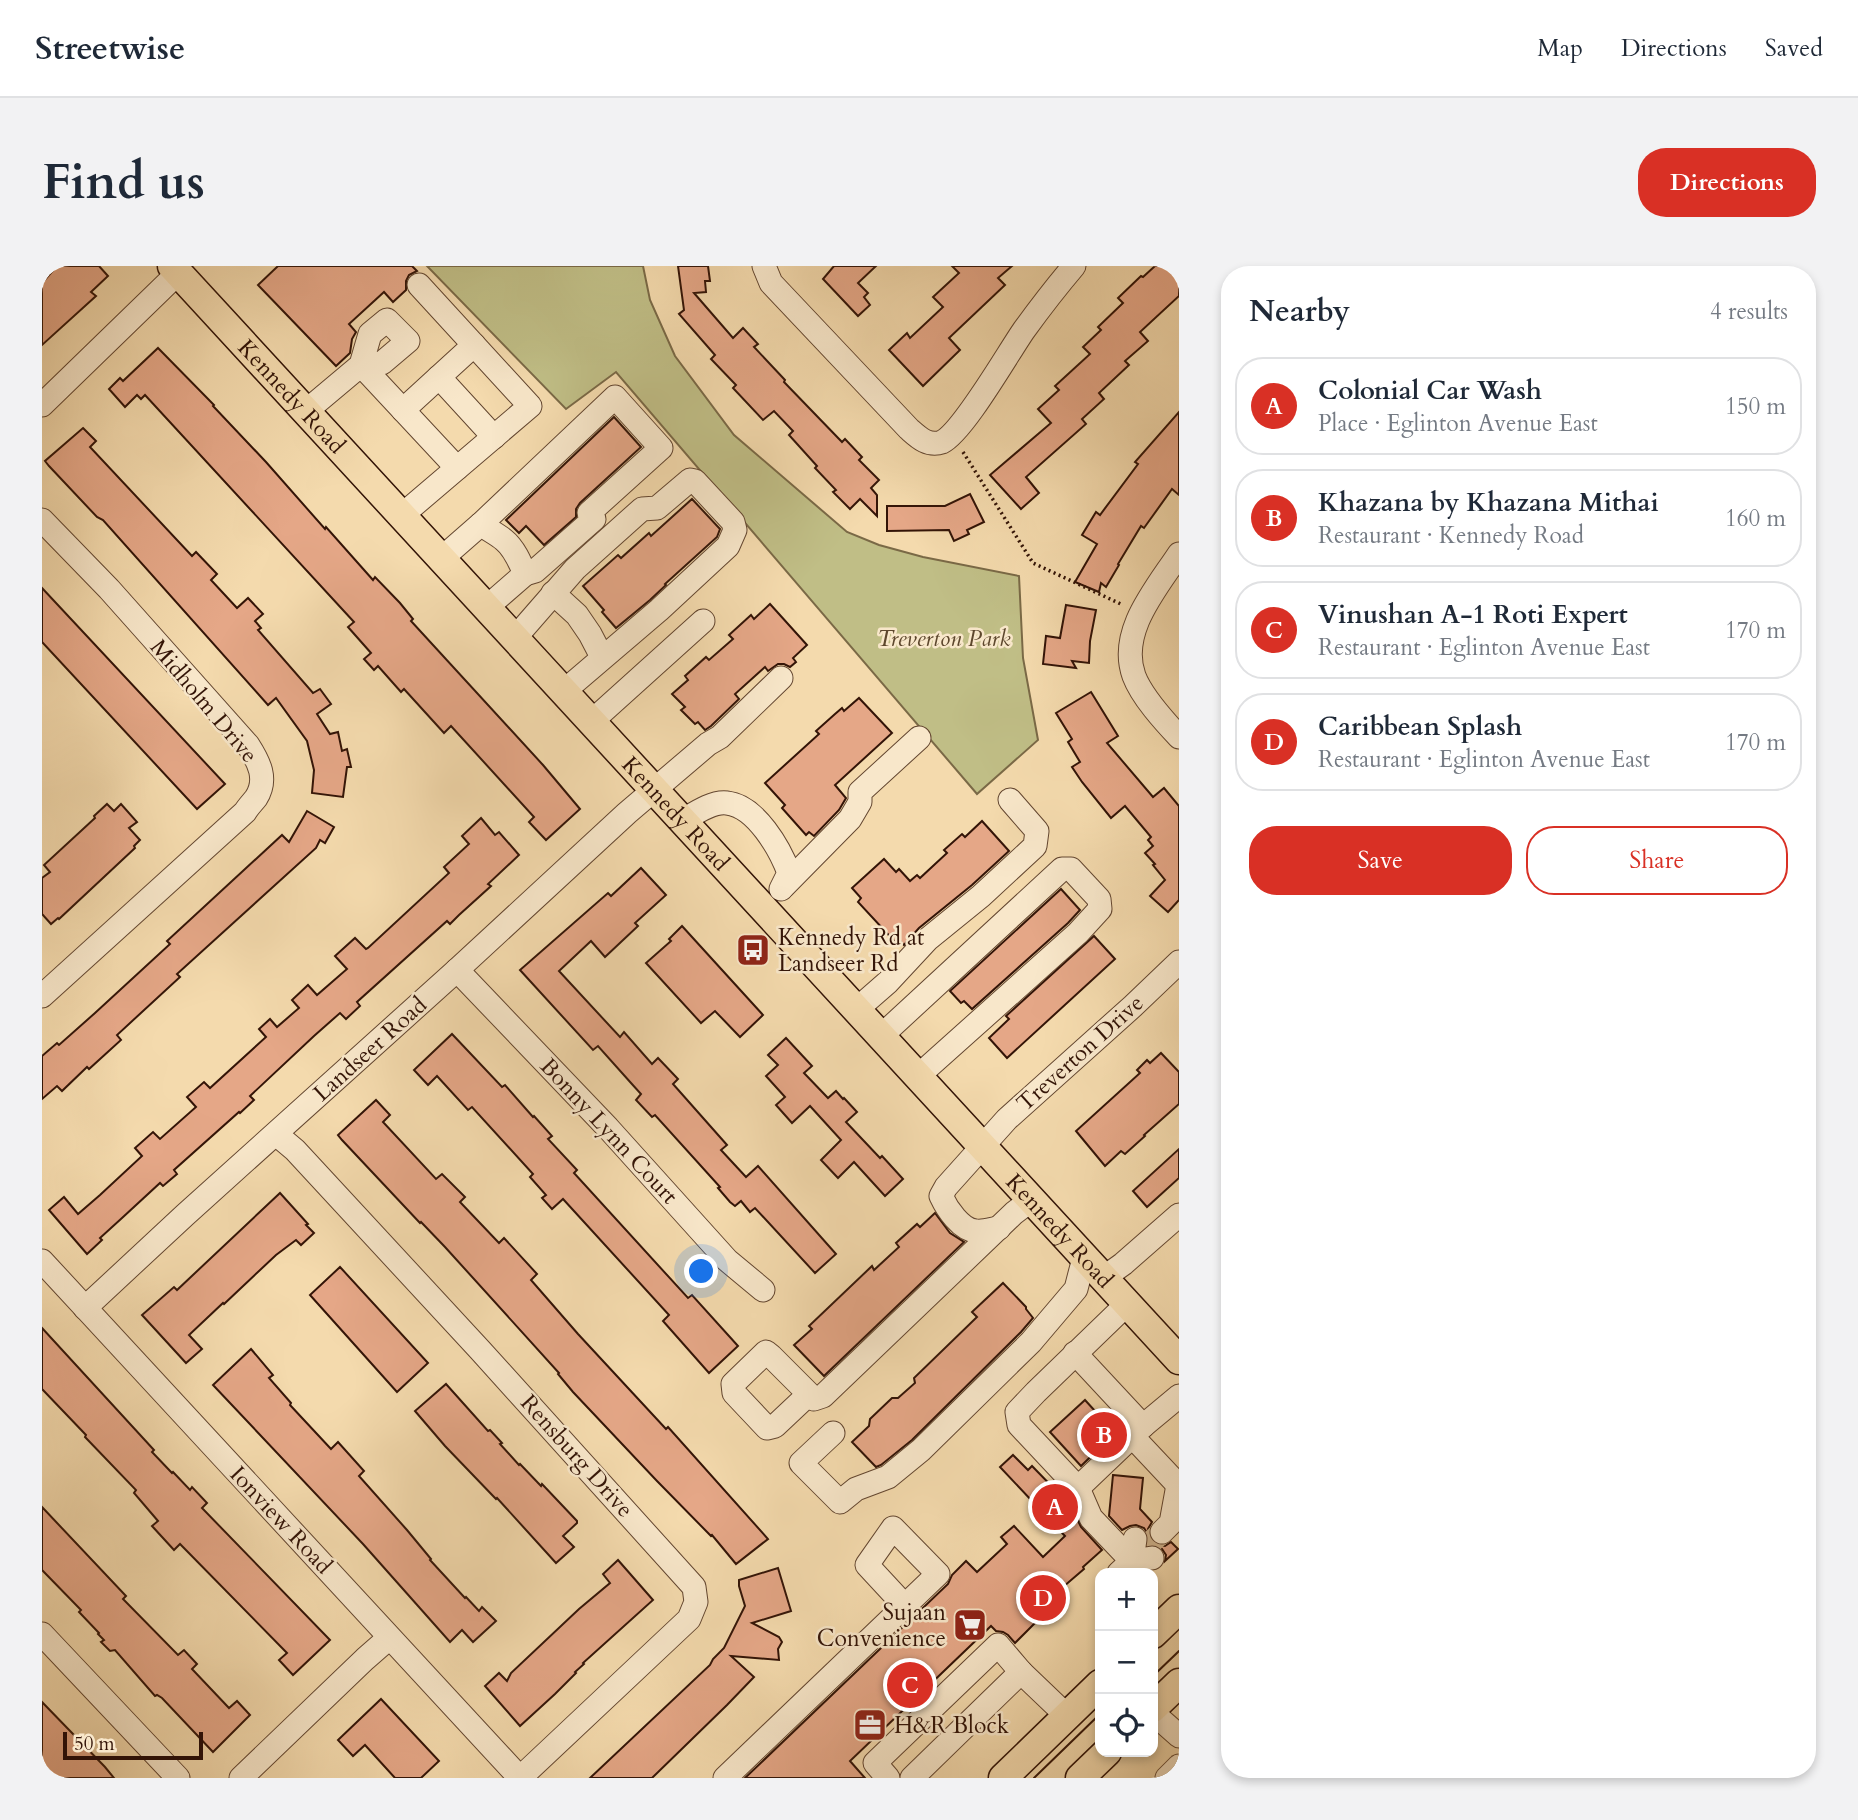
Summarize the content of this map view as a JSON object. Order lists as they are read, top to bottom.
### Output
{
  "streets": {
    "main road": ["Kennedy Road"],
    "street": [
      "Midholm Drive",
      "Landseer Road",
      "Treverton Drive",
      "Bonny Lynn Court",
      "Rensburg Drive",
      "Ionview Road"
    ]
  },
  "crossings": [
    ["Kennedy Road", "Landseer Road"],
    ["Kennedy Road", "Treverton Drive"],
    ["Landseer Road", "Bonny Lynn Court"],
    ["Landseer Road", "Rensburg Drive"],
    ["Landseer Road", "Ionview Road"],
    ["Rensburg Drive", "Ionview Road"]
  ],
  "parks": ["Treverton Park"],
  "places": {
    "bus stop": ["Kennedy Rd at Landseer Rd"],
    "supermarket": ["Sujaan Convenience"],
    "office": ["H&R Block"]
  },
  "scale_bar": "50 m",
  "page": {
    "header": "Streetwise",
    "nav": ["Map", "Directions", "Saved"],
    "buttons": [
      "Directions",
      ["Save", "Share"]
    ],
    "title": "Find us",
    "heading": ["Nearby", "4 results"],
    "list": [
      {
        "mark": "A",
        "name": "Colonial Car Wash",
        "note": "Place · Eglinton Avenue East",
        "value": "150 m"
      },
      {
        "mark": "B",
        "name": "Khazana by Khazana Mithai",
        "note": "Restaurant · Kennedy Road",
        "value": "160 m"
      },
      {
        "mark": "C",
        "name": "Vinushan A-1 Roti Expert",
        "note": "Restaurant · Eglinton Avenue East",
        "value": "170 m"
      },
      {
        "mark": "D",
        "name": "Caribbean Splash",
        "note": "Restaurant · Eglinton Avenue East",
        "value": "170 m"
      }
    ],
    "pins": [
      "B",
      "A",
      "D",
      "C"
    ],
    "map_buttons": ["+", "−"],
    "scale": "50 m"
  }
}
